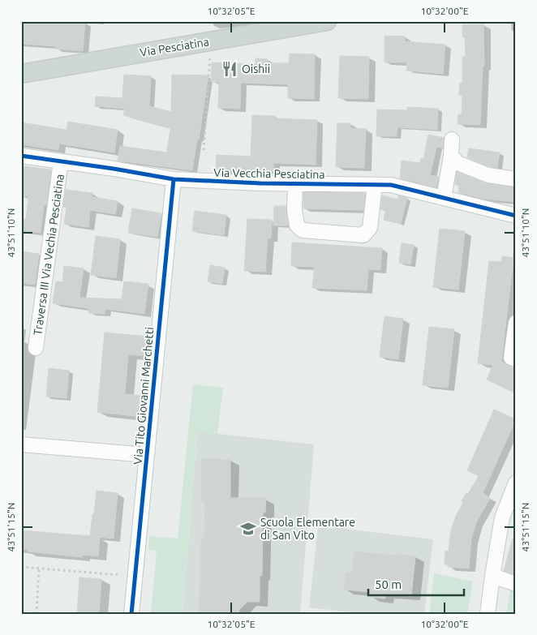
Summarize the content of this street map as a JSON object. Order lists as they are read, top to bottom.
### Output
{
  "streets": {
    "main road": ["Via Pesciatina"],
    "street": ["Via Vecchia Pesciatina", "Traversa III Via Vechia Pesciatina", "Via Tito Giovanni Marchetti"]
  },
  "crossings": [
    ["Via Vecchia Pesciatina", "Traversa III Via Vechia Pesciatina"],
    ["Via Vecchia Pesciatina", "Via Tito Giovanni Marchetti"]
  ],
  "places": {
    "restaurant": ["Oishii"],
    "school or university": ["Scuola Elementare di San Vito"]
  },
  "scale_bar": "50 m",
  "coordinates": [
    "10°32'05\"E",
    "10°32'00\"E",
    "43°51'10\"N",
    "43°51'15\"N"
  ]
}
